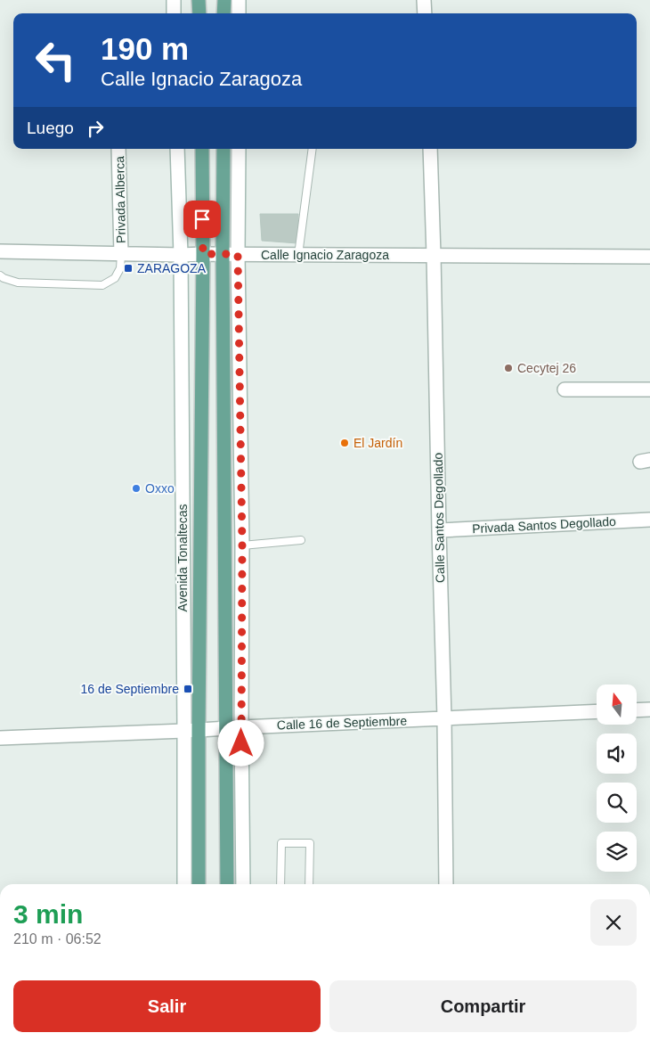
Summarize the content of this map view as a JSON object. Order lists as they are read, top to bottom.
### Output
{
  "streets": {
    "main road": ["Avenida Tonaltecas"],
    "street": [
      "Privada Alberca",
      "Calle Ignacio Zaragoza",
      "Calle Santos Degollado",
      "Privada Santos Degollado",
      "Calle 16 de Septiembre"
    ]
  },
  "crossings": [
    ["Privada Alberca", "Calle Ignacio Zaragoza"],
    ["Calle Ignacio Zaragoza", "Calle Santos Degollado"],
    ["Calle Ignacio Zaragoza", "Avenida Tonaltecas"],
    ["Calle Santos Degollado", "Privada Santos Degollado"],
    ["Calle Santos Degollado", "Calle 16 de Septiembre"],
    ["Avenida Tonaltecas", "Calle 16 de Septiembre"]
  ],
  "places": {
    "transit": ["ZARAGOZA", "16 de Septiembre"],
    "other": ["Cecytej 26", "El Jardín", "Oxxo"]
  },
  "north": "top",
  "page": {
    "turn": ["190 m", "Calle Ignacio Zaragoza"],
    "then": "Luego",
    "heading": ["3 min", "210 m · 06:52"],
    "buttons": ["Salir", "Compartir"]
  }
}
